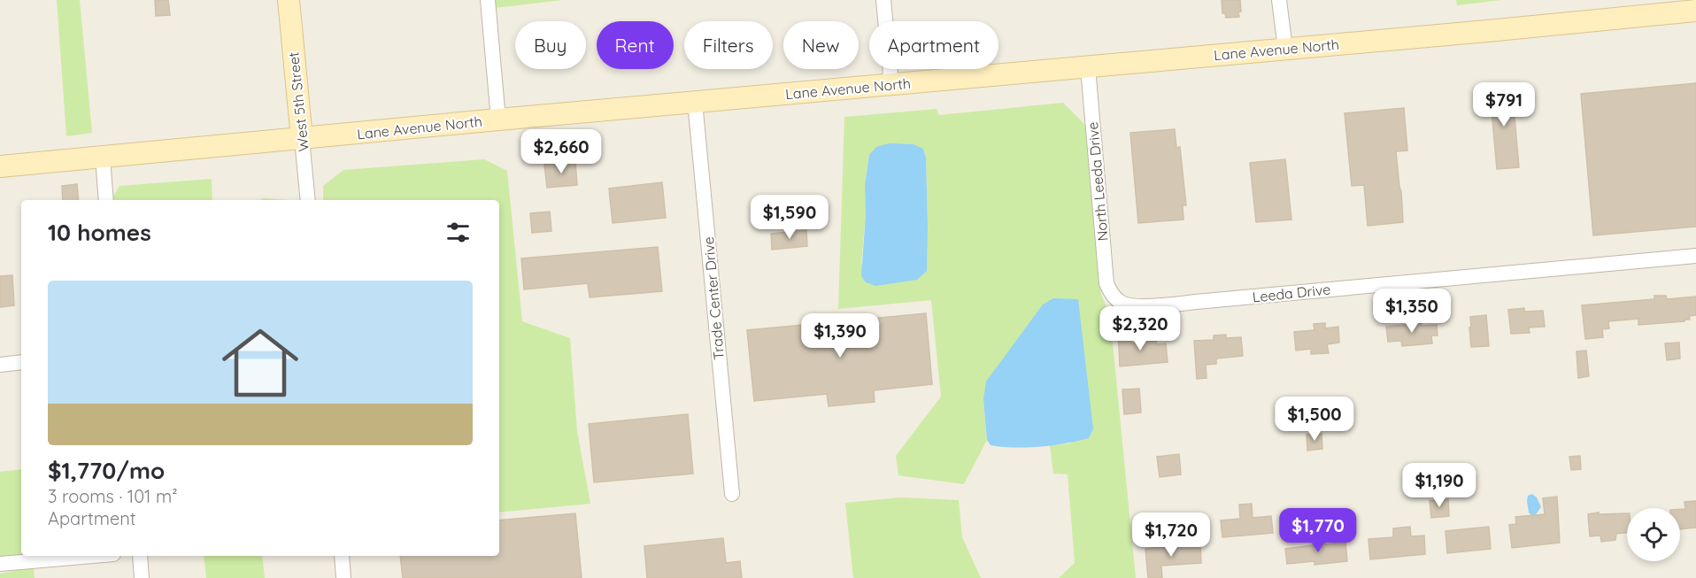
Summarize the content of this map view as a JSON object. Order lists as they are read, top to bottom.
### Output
{
  "streets": {
    "main road": ["Lane Avenue North", "West 5th Street"],
    "street": ["North Leeda Drive", "Leeda Drive", "Trade Center Drive"]
  },
  "crossings": [
    ["Lane Avenue North", "West 5th Street"],
    ["Lane Avenue North", "North Leeda Drive"],
    ["Lane Avenue North", "Trade Center Drive"],
    ["North Leeda Drive", "Leeda Drive"]
  ],
  "page": {
    "chip": [
      "Buy",
      "Rent",
      "Filters",
      "New",
      "Apartment"
    ],
    "price": [
      "$791",
      "$2,660",
      "$1,590",
      "$1,350",
      "$2,320",
      "$1,390",
      "$1,500",
      "$1,190",
      "$1,770",
      "$1,720"
    ],
    "heading": "10 homes",
    "list": [
      {
        "name": "$1,770/mo",
        "note": "3 rooms · 101 m² · Apartment"
      }
    ]
  }
}
